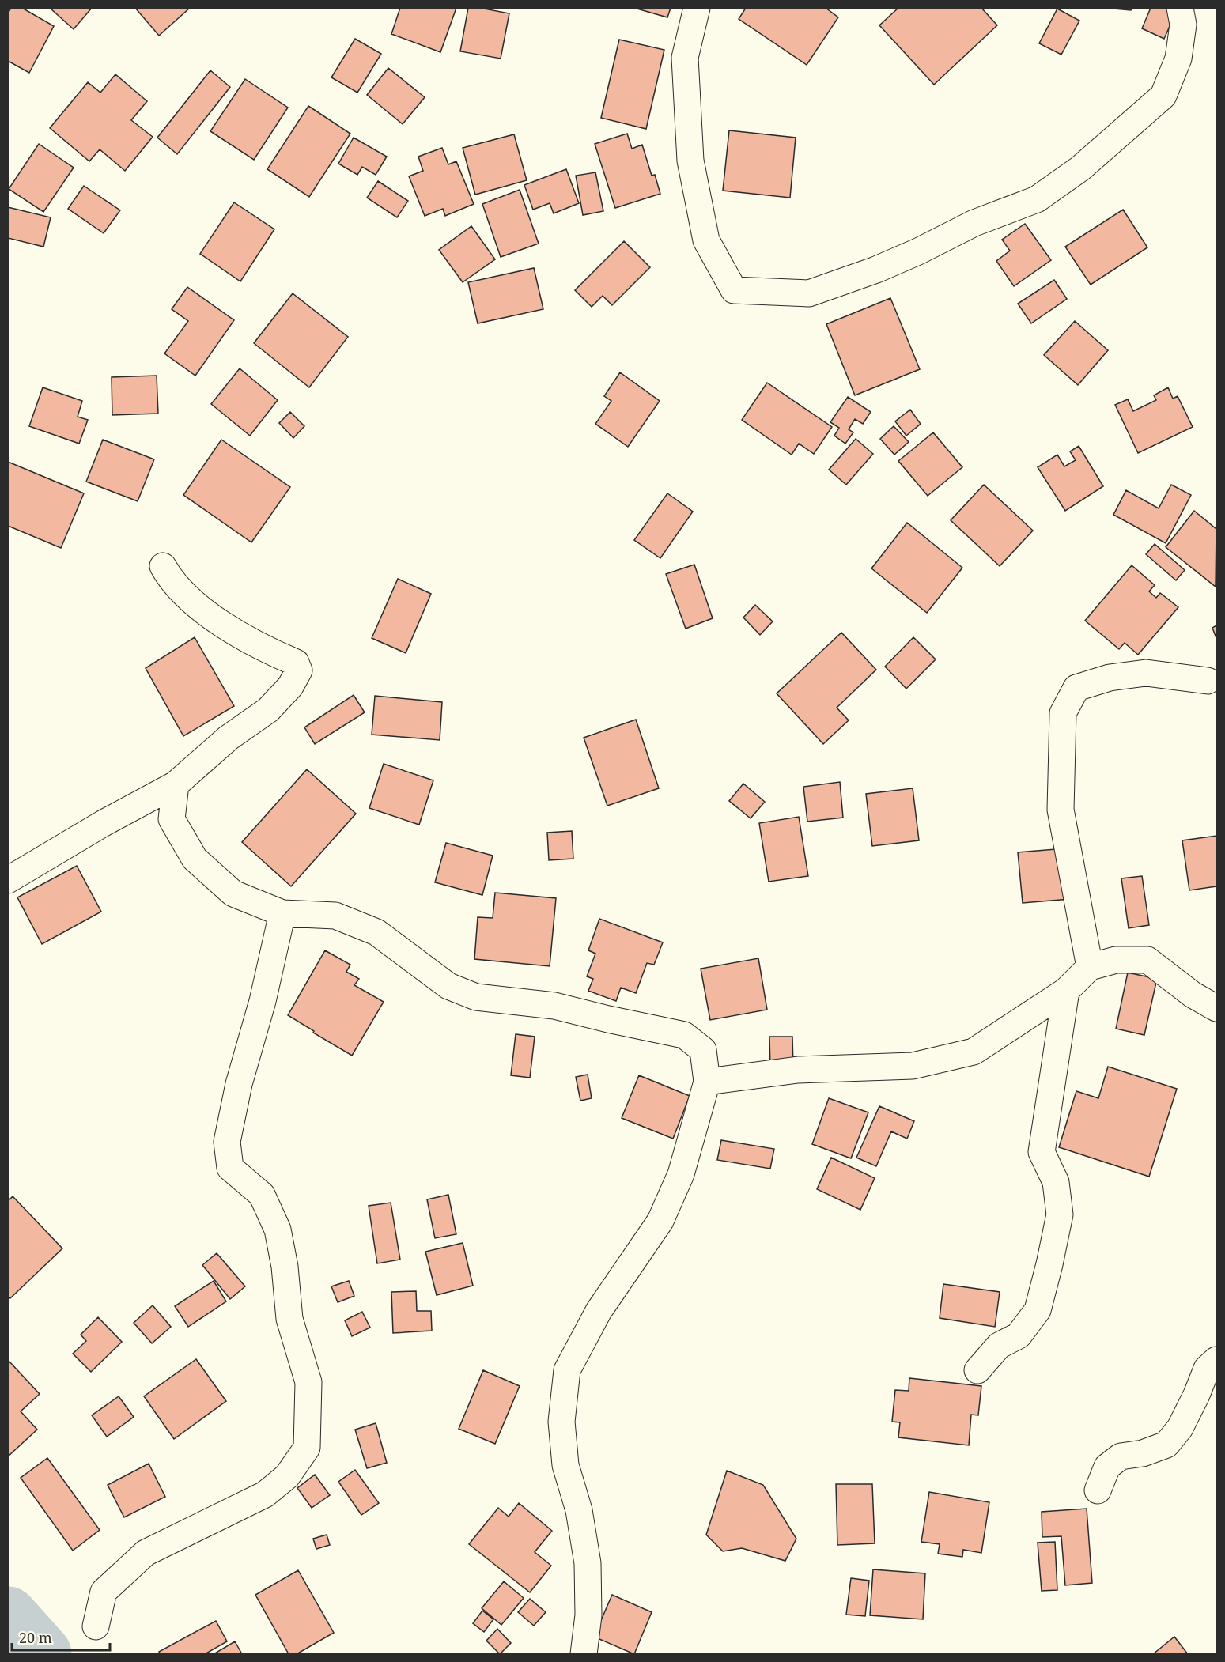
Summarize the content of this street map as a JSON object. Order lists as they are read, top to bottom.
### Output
{
  "scale_bar": "20 m"
}
